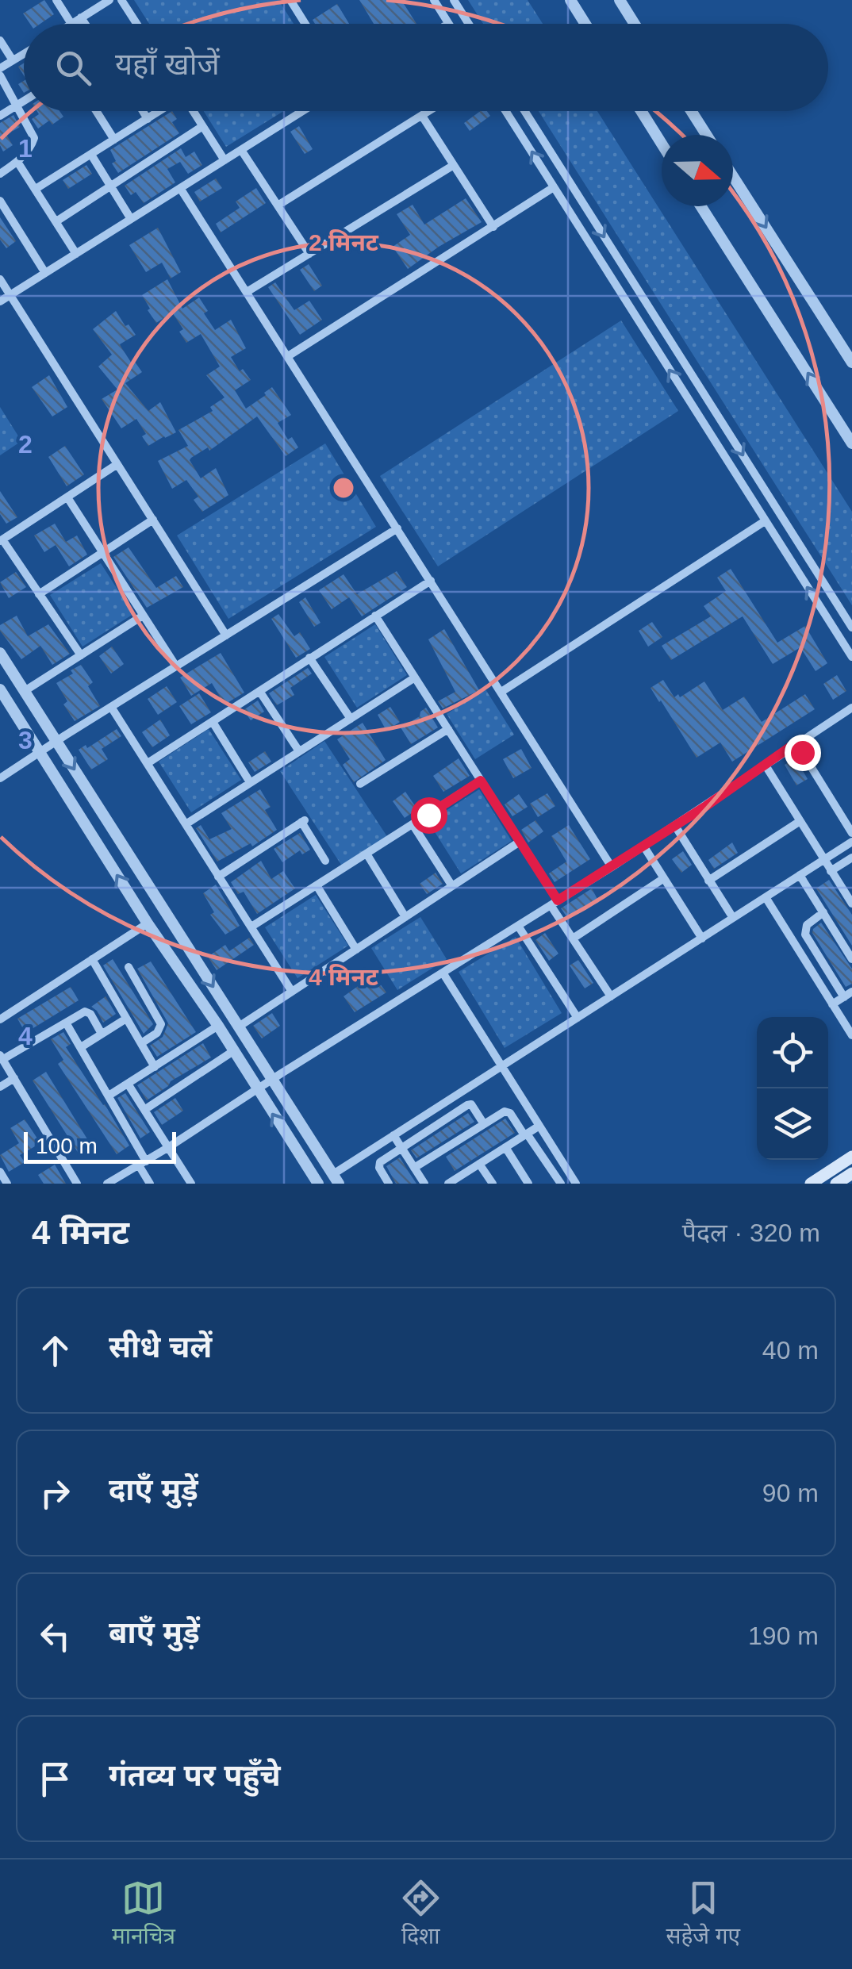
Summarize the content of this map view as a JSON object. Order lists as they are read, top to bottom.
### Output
{
  "scale_bar": "100 m",
  "north": "right",
  "page": {
    "search": "यहाँ खोजें",
    "scale": "100 m",
    "heading": ["4 मिनट", "पैदल · 320 m"],
    "list": [
      ["सीधे चलें", "40 m"],
      ["दाएँ मुड़ें", "90 m"],
      ["बाएँ मुड़ें", "190 m"],
      "गंतव्य पर पहुँचे"
    ],
    "nav": ["मानचित्र", "दिशा", "सहेजे गए"]
  },
  "grid": {
    "rows": [
      "1",
      "2",
      "3",
      "4"
    ]
  },
  "rings": ["2 मिनट", "4 मिनट"]
}
